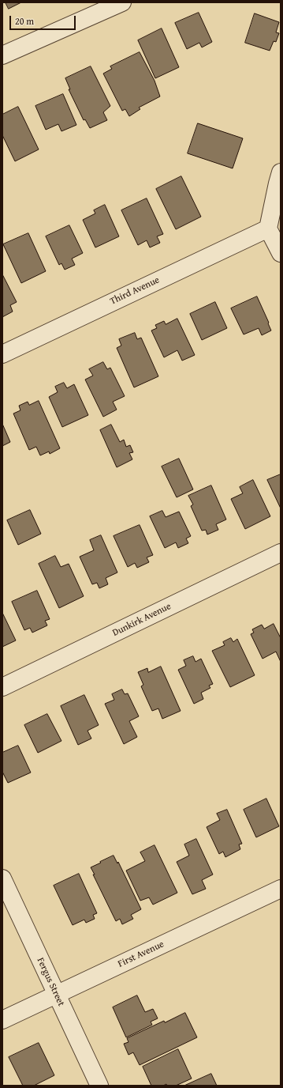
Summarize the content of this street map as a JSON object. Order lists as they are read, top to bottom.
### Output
{
  "streets": {
    "street": [
      "Third Avenue",
      "Dunkirk Avenue",
      "First Avenue",
      "Fergus Street"
    ]
  },
  "crossings": [
    ["First Avenue", "Fergus Street"]
  ],
  "scale_bar": "20 m"
}
